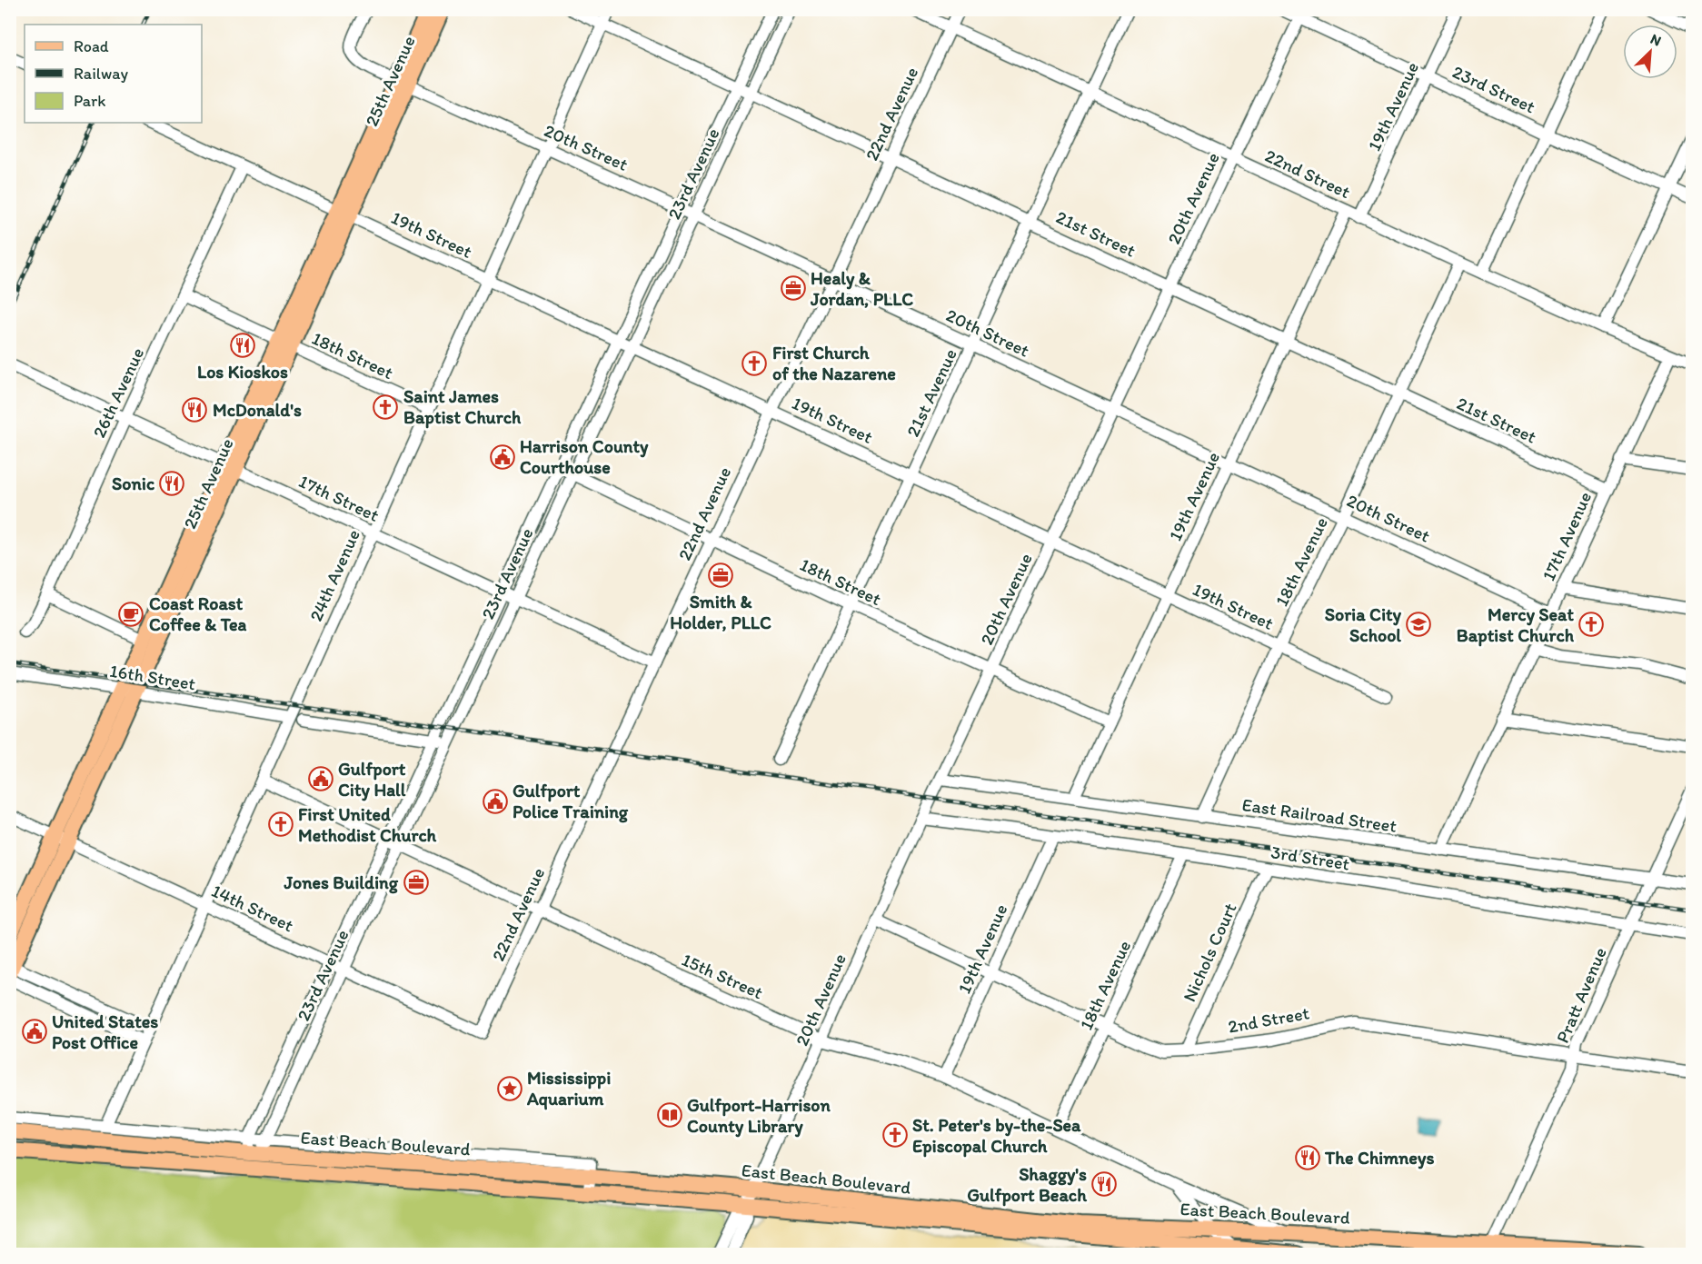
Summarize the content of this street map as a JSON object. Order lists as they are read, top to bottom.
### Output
{
  "streets": {
    "main road": ["25th Avenue", "East Beach Boulevard"],
    "street": [
      "23rd Street",
      "19th Avenue",
      "22nd Avenue",
      "20th Street",
      "23rd Avenue",
      "22nd Street",
      "20th Avenue",
      "21st Street",
      "19th Street",
      "18th Street",
      "26th Avenue",
      "21st Avenue",
      "17th Street",
      "17th Avenue",
      "18th Avenue",
      "24th Avenue",
      "16th Street",
      "East Railroad Street",
      "3rd Street",
      "14th Street",
      "Nichols Court",
      "15th Street",
      "Pratt Avenue",
      "2nd Street"
    ]
  },
  "crossings": [
    ["25th Avenue", "20th Street"],
    ["25th Avenue", "19th Street"],
    ["25th Avenue", "18th Street"],
    ["25th Avenue", "17th Street"],
    ["25th Avenue", "16th Street"],
    ["25th Avenue", "14th Street"],
    ["23rd Street", "19th Avenue"],
    ["23rd Street", "20th Avenue"],
    ["19th Avenue", "20th Street"],
    ["19th Avenue", "22nd Street"],
    ["19th Avenue", "21st Street"],
    ["19th Avenue", "19th Street"],
    ["19th Avenue", "18th Street"],
    ["19th Avenue", "East Railroad Street"],
    ["19th Avenue", "3rd Street"],
    ["19th Avenue", "15th Street"],
    ["19th Avenue", "2nd Street"],
    ["22nd Avenue", "20th Street"],
    ["22nd Avenue", "22nd Street"],
    ["22nd Avenue", "21st Street"],
    ["22nd Avenue", "19th Street"],
    ["22nd Avenue", "18th Street"],
    ["22nd Avenue", "17th Street"],
    ["22nd Avenue", "14th Street"],
    ["22nd Avenue", "15th Street"],
    ["20th Street", "23rd Avenue"],
    ["20th Street", "20th Avenue"],
    ["20th Street", "21st Avenue"],
    ["20th Street", "17th Avenue"],
    ["20th Street", "18th Avenue"],
    ["20th Street", "24th Avenue"],
    ["23rd Avenue", "21st Street"],
    ["23rd Avenue", "19th Street"],
    ["23rd Avenue", "18th Street"],
    ["23rd Avenue", "17th Street"],
    ["23rd Avenue", "14th Street"],
    ["23rd Avenue", "15th Street"],
    ["23rd Avenue", "East Beach Boulevard"],
    ["22nd Street", "20th Avenue"],
    ["22nd Street", "21st Avenue"],
    ["22nd Street", "17th Avenue"],
    ["22nd Street", "18th Avenue"],
    ["20th Avenue", "21st Street"],
    ["20th Avenue", "19th Street"],
    ["20th Avenue", "18th Street"],
    ["20th Avenue", "East Railroad Street"],
    ["20th Avenue", "3rd Street"],
    ["20th Avenue", "15th Street"],
    ["20th Avenue", "2nd Street"],
    ["20th Avenue", "East Beach Boulevard"],
    ["21st Street", "21st Avenue"],
    ["21st Street", "17th Avenue"],
    ["21st Street", "18th Avenue"],
    ["21st Street", "24th Avenue"],
    ["19th Street", "26th Avenue"],
    ["19th Street", "21st Avenue"],
    ["19th Street", "18th Avenue"],
    ["19th Street", "24th Avenue"],
    ["18th Street", "26th Avenue"],
    ["18th Street", "21st Avenue"],
    ["18th Street", "24th Avenue"],
    ["26th Avenue", "17th Street"],
    ["26th Avenue", "16th Street"],
    ["17th Street", "24th Avenue"],
    ["17th Avenue", "East Railroad Street"],
    ["18th Avenue", "East Railroad Street"],
    ["18th Avenue", "3rd Street"],
    ["18th Avenue", "15th Street"],
    ["18th Avenue", "2nd Street"],
    ["24th Avenue", "16th Street"],
    ["24th Avenue", "14th Street"],
    ["24th Avenue", "15th Street"],
    ["East Railroad Street", "Pratt Avenue"],
    ["3rd Street", "Nichols Court"],
    ["3rd Street", "Pratt Avenue"],
    ["Nichols Court", "2nd Street"],
    ["15th Street", "East Beach Boulevard"],
    ["Pratt Avenue", "2nd Street"],
    ["Pratt Avenue", "East Beach Boulevard"]
  ],
  "places": {
    "office": ["Healy & Jordan, PLLC", "Smith & Holder, PLLC", "Jones Building"],
    "restaurant": [
      "Los Kioskos",
      "McDonald's",
      "Sonic",
      "The Chimneys",
      "Shaggy's Gulfport Beach"
    ],
    "church": [
      "First Church of the Nazarene",
      "Saint James Baptist Church",
      "Mercy Seat Baptist Church",
      "First United Methodist Church",
      "St. Peter's by-the-Sea Episcopal Church"
    ],
    "public building": [
      "Harrison County Courthouse",
      "Gulfport City Hall",
      "Gulfport Police Training",
      "United States Post Office"
    ],
    "cafe": ["Coast Roast Coffee & Tea"],
    "school or university": ["Soria City School"],
    "place": ["Mississippi Aquarium"],
    "library": ["Gulfport-Harrison County Library"]
  },
  "legend": ["Road", "Railway", "Park"],
  "north": "top right"
}
